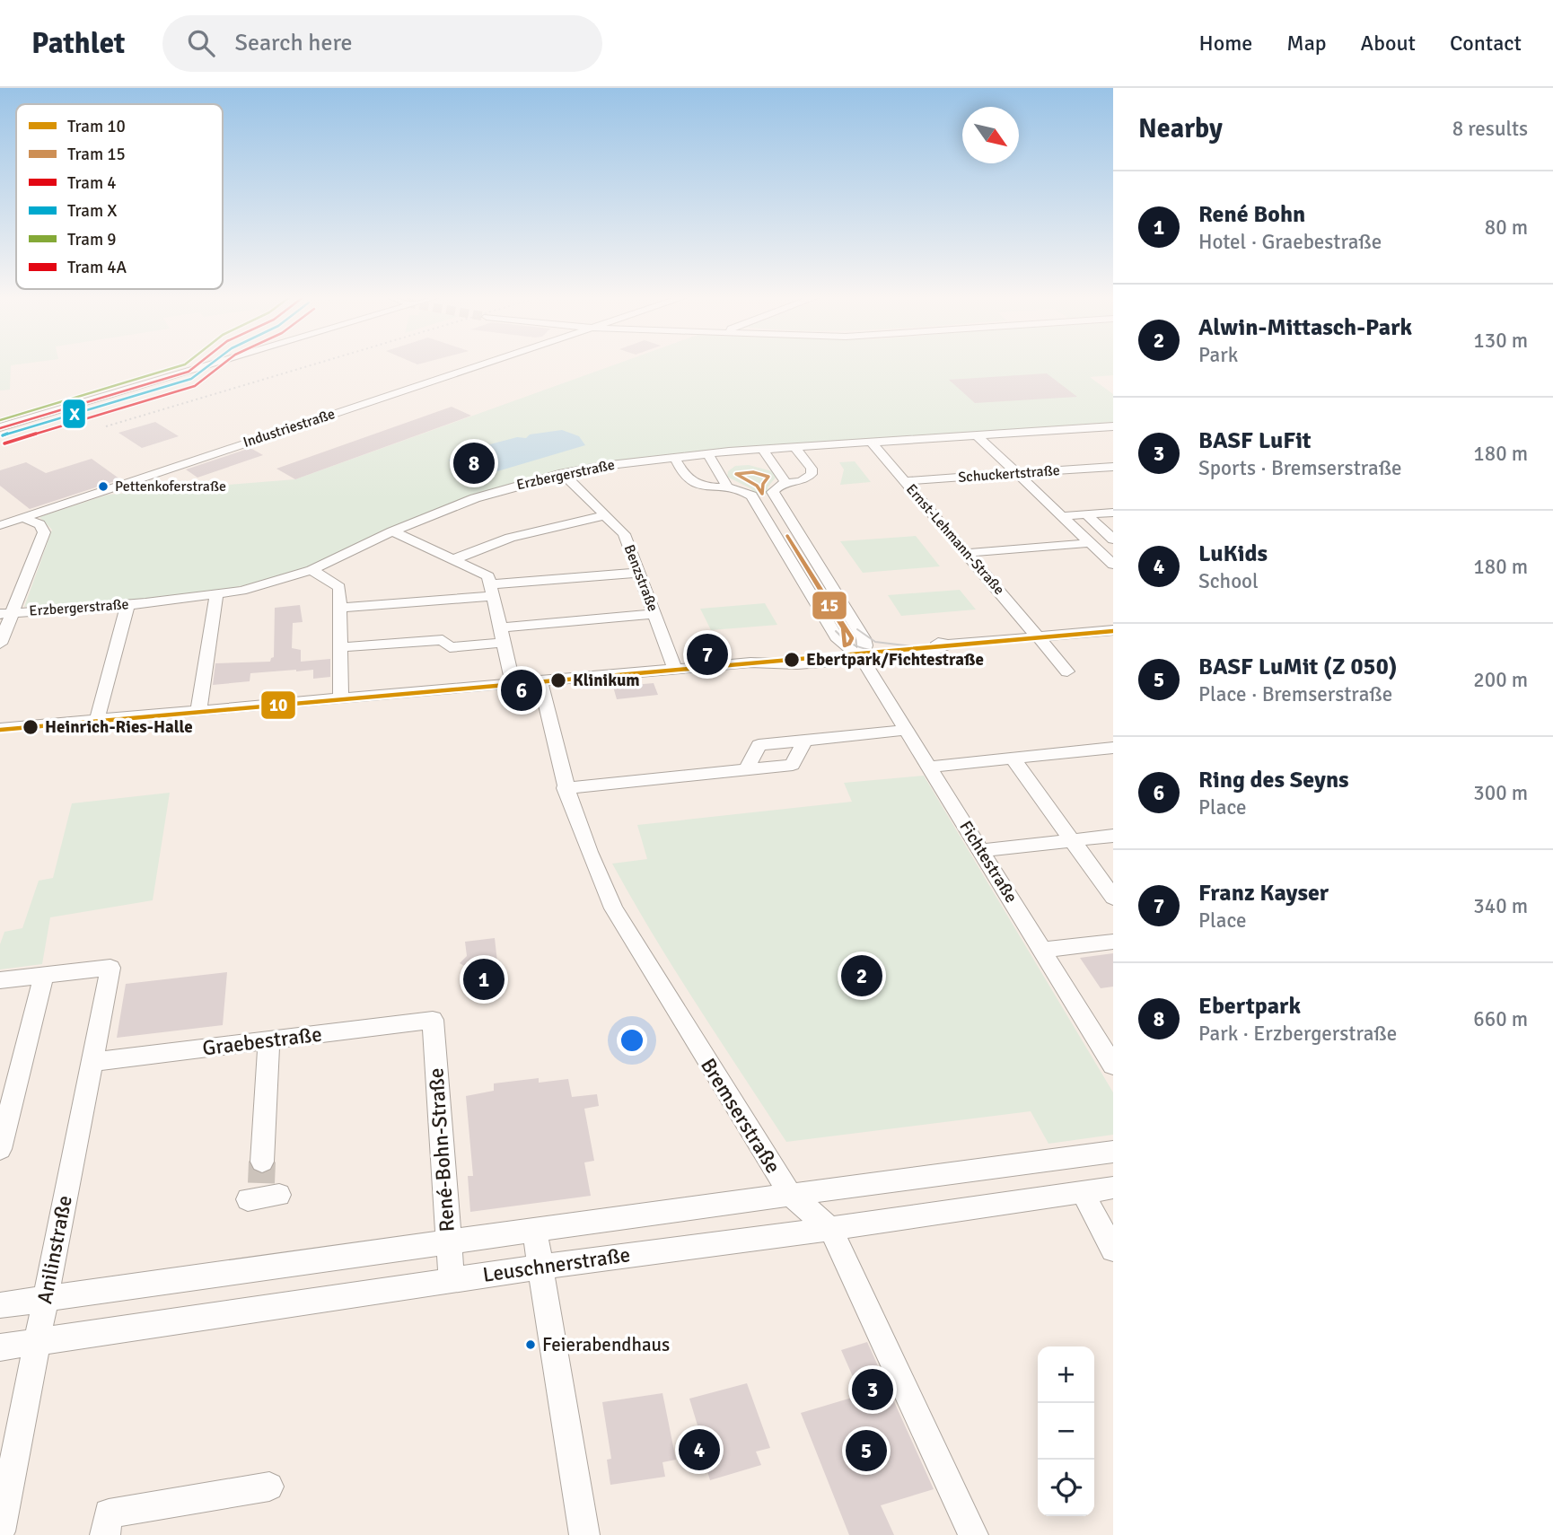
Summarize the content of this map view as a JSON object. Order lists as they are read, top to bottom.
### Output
{
  "streets": {
    "street": [
      "Industriestraße",
      "Schuckertstraße",
      "Erzbergerstraße",
      "Ernst-Lehmann-Straße",
      "Benzstraße",
      "Fichtestraße",
      "Graebestraße",
      "Bremserstraße",
      "René-Bohn-Straße",
      "Anilinstraße",
      "Leuschnerstraße"
    ]
  },
  "crossings": [
    ["Schuckertstraße", "Ernst-Lehmann-Straße"],
    ["Erzbergerstraße", "Ernst-Lehmann-Straße"],
    ["Erzbergerstraße", "Benzstraße"],
    ["Graebestraße", "René-Bohn-Straße"],
    ["Graebestraße", "Anilinstraße"],
    ["Bremserstraße", "Leuschnerstraße"],
    ["René-Bohn-Straße", "Leuschnerstraße"],
    ["Anilinstraße", "Leuschnerstraße"]
  ],
  "places": [
    "Pettenkoferstraße",
    "Ebertpark/Fichtestraße",
    "Klinikum",
    "Heinrich-Ries-Halle",
    "Feierabendhaus"
  ],
  "lines": [
    "tram line 4",
    "tram line X",
    "tram line 9",
    "tram line 4A",
    "tram line 15",
    "tram line 10"
  ],
  "legend": [
    "Tram 10",
    "Tram 15",
    "Tram 4",
    "Tram X",
    "Tram 9",
    "Tram 4A"
  ],
  "north": "bottom right",
  "page": {
    "header": "Pathlet",
    "search": "Search here",
    "nav": [
      "Home",
      "Map",
      "About",
      "Contact"
    ],
    "heading": ["Nearby", "8 results"],
    "list": [
      {
        "mark": "1",
        "name": "René Bohn",
        "note": "Hotel · Graebestraße",
        "value": "80 m"
      },
      {
        "mark": "2",
        "name": "Alwin-Mittasch-Park",
        "note": "Park",
        "value": "130 m"
      },
      {
        "mark": "3",
        "name": "BASF LuFit",
        "note": "Sports · Bremserstraße",
        "value": "180 m"
      },
      {
        "mark": "4",
        "name": "LuKids",
        "note": "School",
        "value": "180 m"
      },
      {
        "mark": "5",
        "name": "BASF LuMit (Z 050)",
        "note": "Place · Bremserstraße",
        "value": "200 m"
      },
      {
        "mark": "6",
        "name": "Ring des Seyns",
        "note": "Place",
        "value": "300 m"
      },
      {
        "mark": "7",
        "name": "Franz Kayser",
        "note": "Place",
        "value": "340 m"
      },
      {
        "mark": "8",
        "name": "Ebertpark",
        "note": "Park · Erzbergerstraße",
        "value": "660 m"
      }
    ],
    "pins": [
      "8",
      "7",
      "6",
      "2",
      "1",
      "3",
      "4",
      "5"
    ],
    "map_buttons": ["+", "−"]
  }
}
